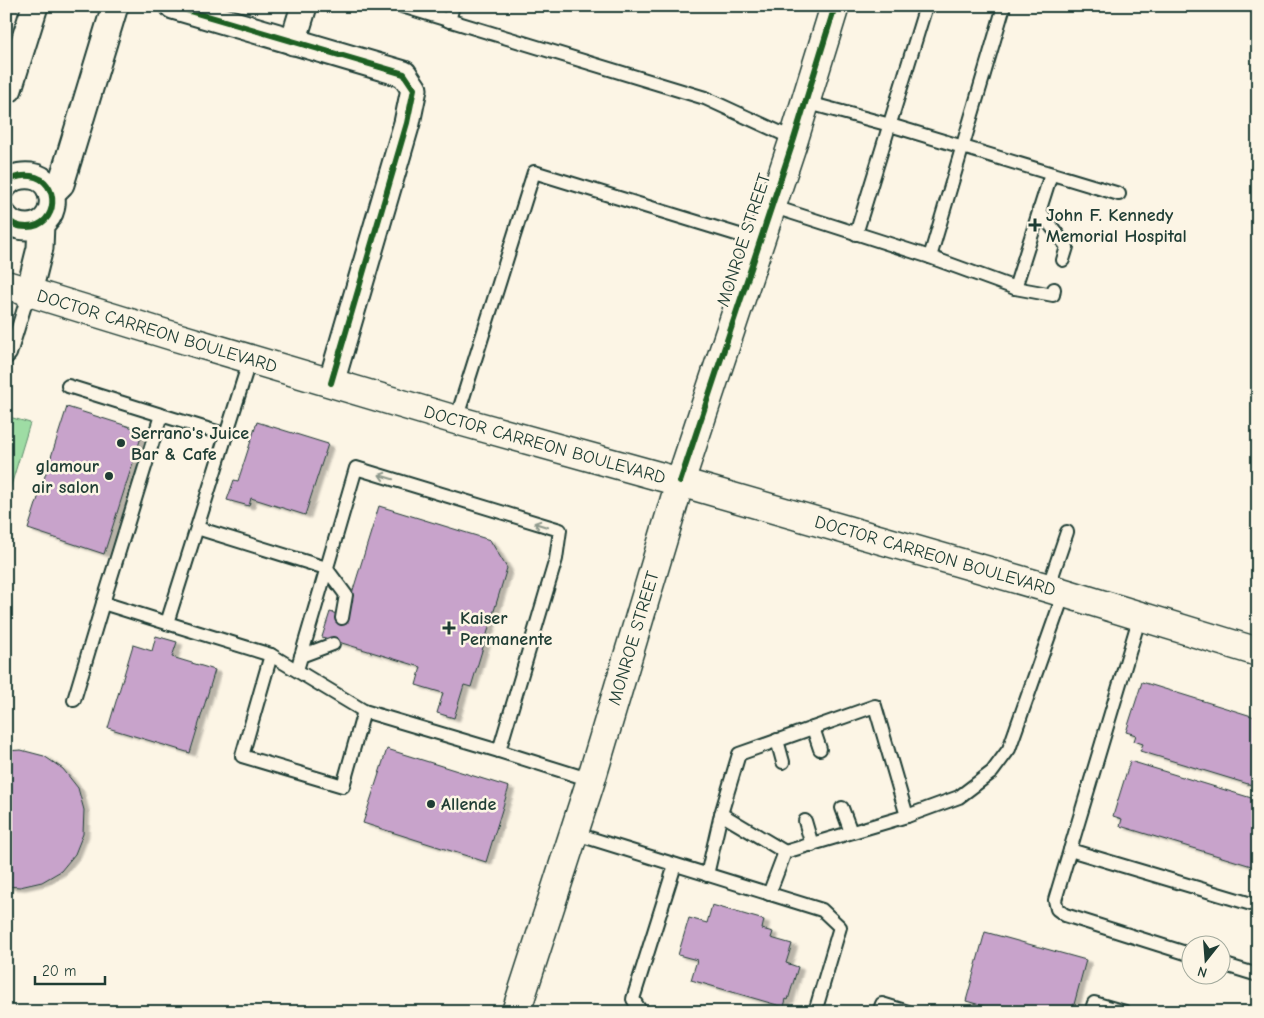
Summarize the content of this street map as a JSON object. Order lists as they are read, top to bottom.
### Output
{
  "streets": {
    "main road": ["MONROE STREET", "DOCTOR CARREON BOULEVARD"]
  },
  "crossings": [
    ["MONROE STREET", "DOCTOR CARREON BOULEVARD"]
  ],
  "places": {
    "health": ["John F. Kennedy Memorial Hospital", "Kaiser Permanente"],
    "other": ["Serrano's Juice Bar & Cafe", "glamour air salon", "Allende"]
  },
  "scale_bar": "20 m",
  "north": "bottom"
}
